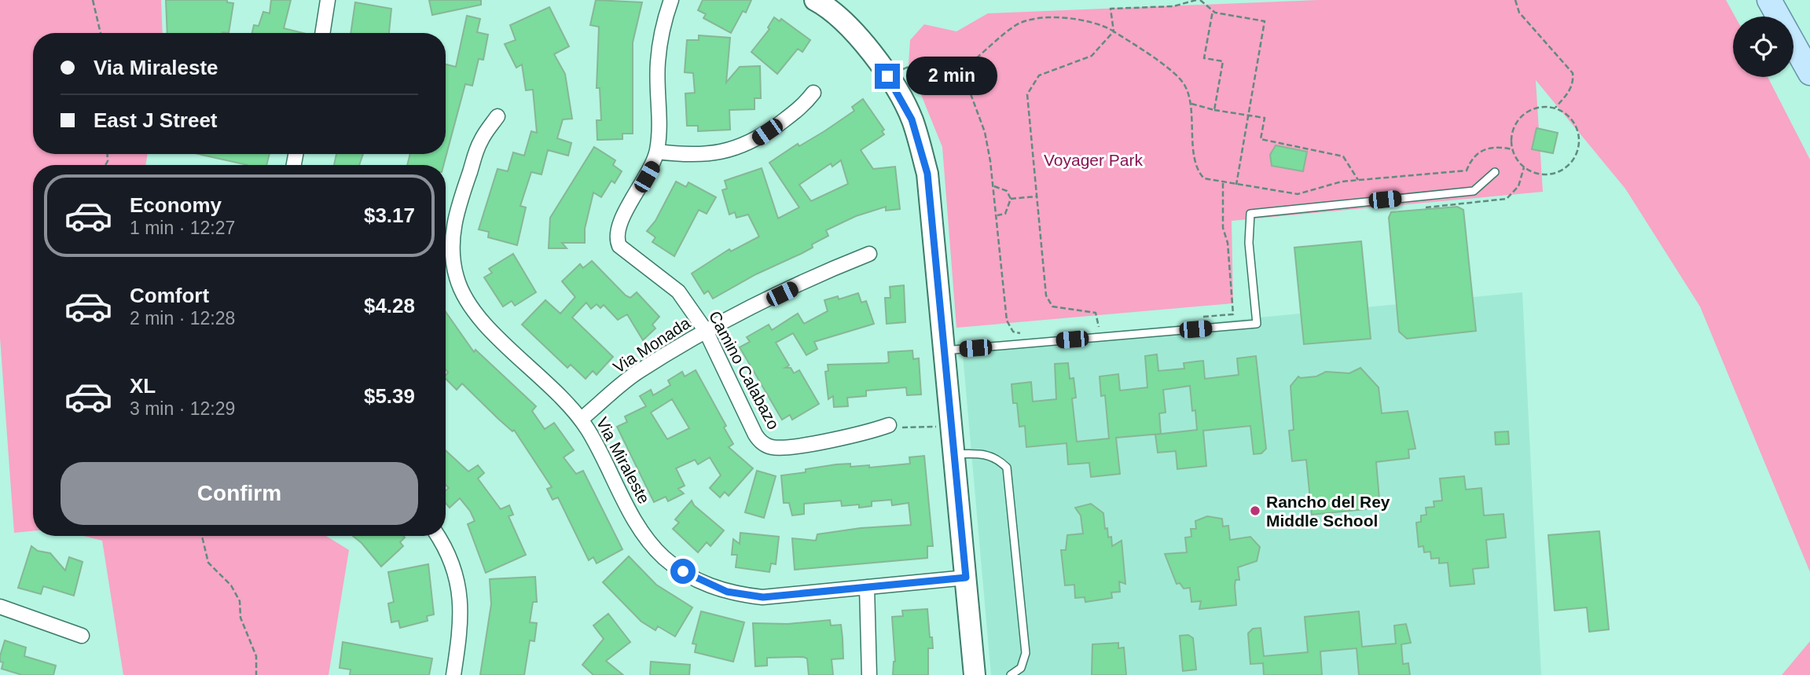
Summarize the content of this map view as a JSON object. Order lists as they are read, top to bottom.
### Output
{
  "streets": {
    "street": ["Via Monada", "Camino Calabazo", "Via Miraleste"]
  },
  "crossings": [
    ["Via Monada", "Camino Calabazo"],
    ["Via Monada", "Via Miraleste"]
  ],
  "parks": ["Voyager Park"],
  "places": ["Rancho del Rey Middle School"],
  "page": {
    "banner": ["Via Miraleste", "East J Street"],
    "bubble": "2 min",
    "list": [
      {
        "name": "Economy",
        "note": "1 min · 12:27",
        "value": "$3.17"
      },
      {
        "name": "Comfort",
        "note": "2 min · 12:28",
        "value": "$4.28"
      },
      {
        "name": "XL",
        "note": "3 min · 12:29",
        "value": "$5.39"
      }
    ],
    "buttons": "Confirm"
  }
}
